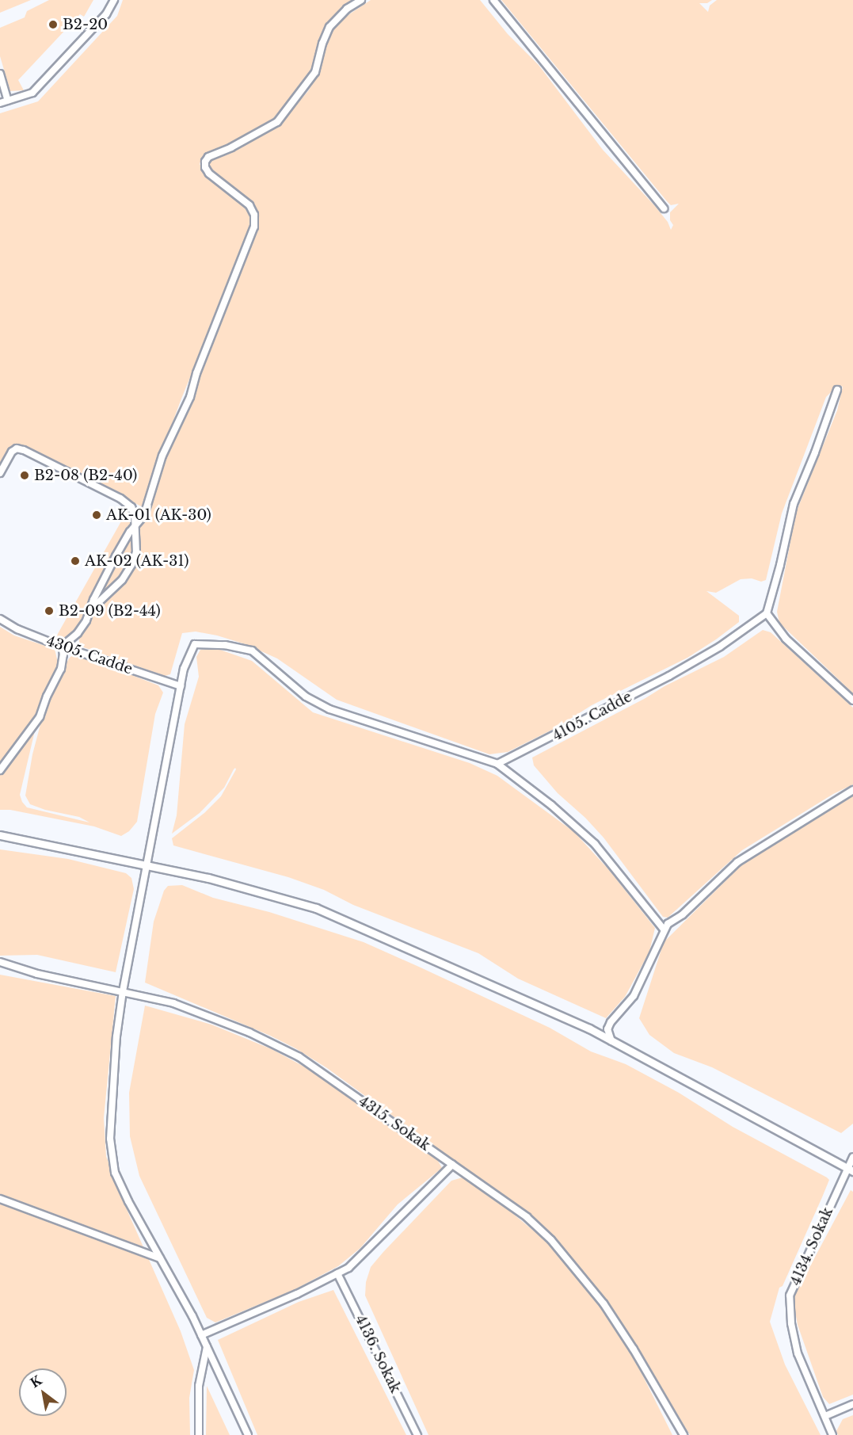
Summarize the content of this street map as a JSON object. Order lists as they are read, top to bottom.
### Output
{
  "streets": {
    "street": [
      "4305. Cadde",
      "4105. Cadde",
      "4315. Sokak",
      "4134. Sokak",
      "4136. Sokak"
    ]
  },
  "places": [
    "B2-20",
    "B2-08 (B2-40)",
    "AK-01 (AK-30)",
    "AK-02 (AK-31)",
    "B2-09 (B2-44)"
  ],
  "north": "top left"
}
